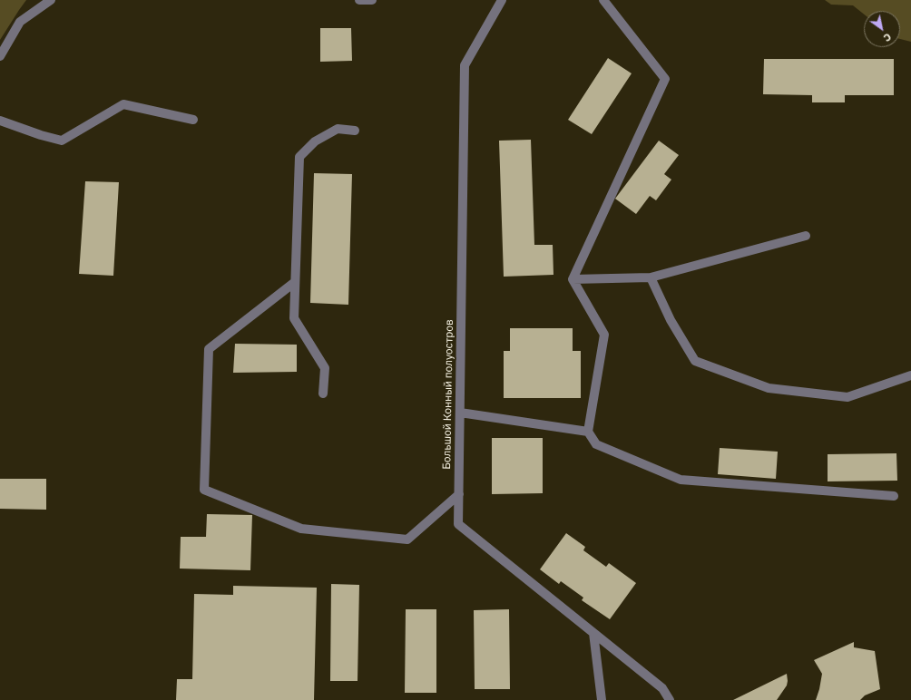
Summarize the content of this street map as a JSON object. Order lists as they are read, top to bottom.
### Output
{
  "streets": {
    "street": ["Большой Конный полуостров"]
  },
  "north": "bottom right"
}
